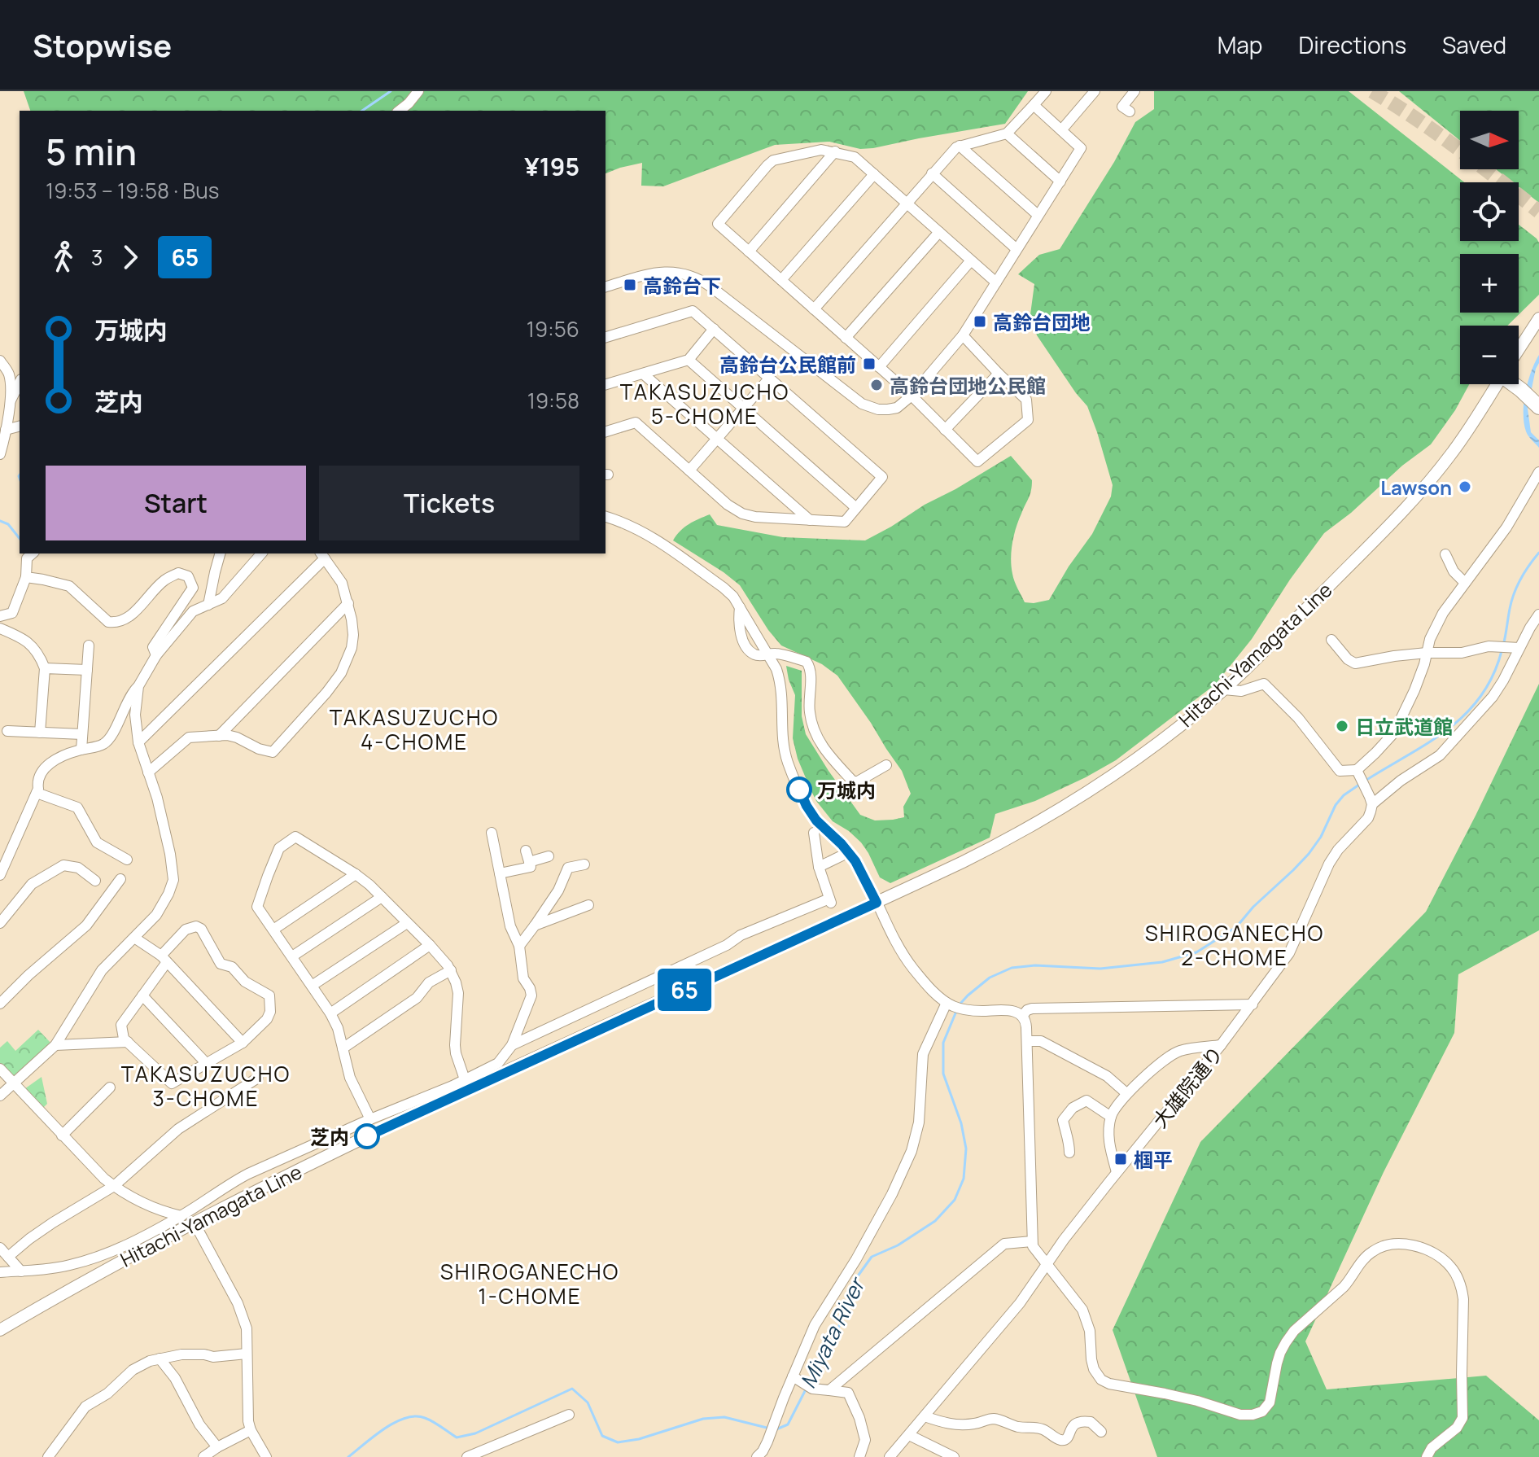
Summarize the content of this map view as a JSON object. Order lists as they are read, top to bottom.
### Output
{
  "streets": {
    "main road": ["Hitachi-Yamagata Line"],
    "street": ["大雄院通り"]
  },
  "districts": [
    "TAKASUZUCHO 5-CHOME",
    "TAKASUZUCHO 4-CHOME",
    "SHIROGANECHO 2-CHOME",
    "TAKASUZUCHO 3-CHOME",
    "SHIROGANECHO 1-CHOME"
  ],
  "water": ["Miyata River"],
  "places": {
    "transit": [
      "高鈴台下",
      "高鈴台団地",
      "高鈴台公民館前",
      "椢平"
    ],
    "other": [
      "高鈴台団地公民館",
      "Lawson",
      "日立武道館",
      "万城内",
      "芝内"
    ]
  },
  "lines": ["bus line 65"],
  "north": "right",
  "page": {
    "header": "Stopwise",
    "nav": ["Map", "Directions", "Saved"],
    "on_map": "65",
    "map_buttons": ["+", "−"],
    "heading": ["5 min", "19:53 – 19:58 · Bus", "¥195"],
    "legs": ["3", "65"],
    "list": [
      {
        "name": "万城内",
        "value": "19:56"
      },
      {
        "name": "芝内",
        "value": "19:58"
      }
    ],
    "buttons": ["Start", "Tickets"]
  }
}
